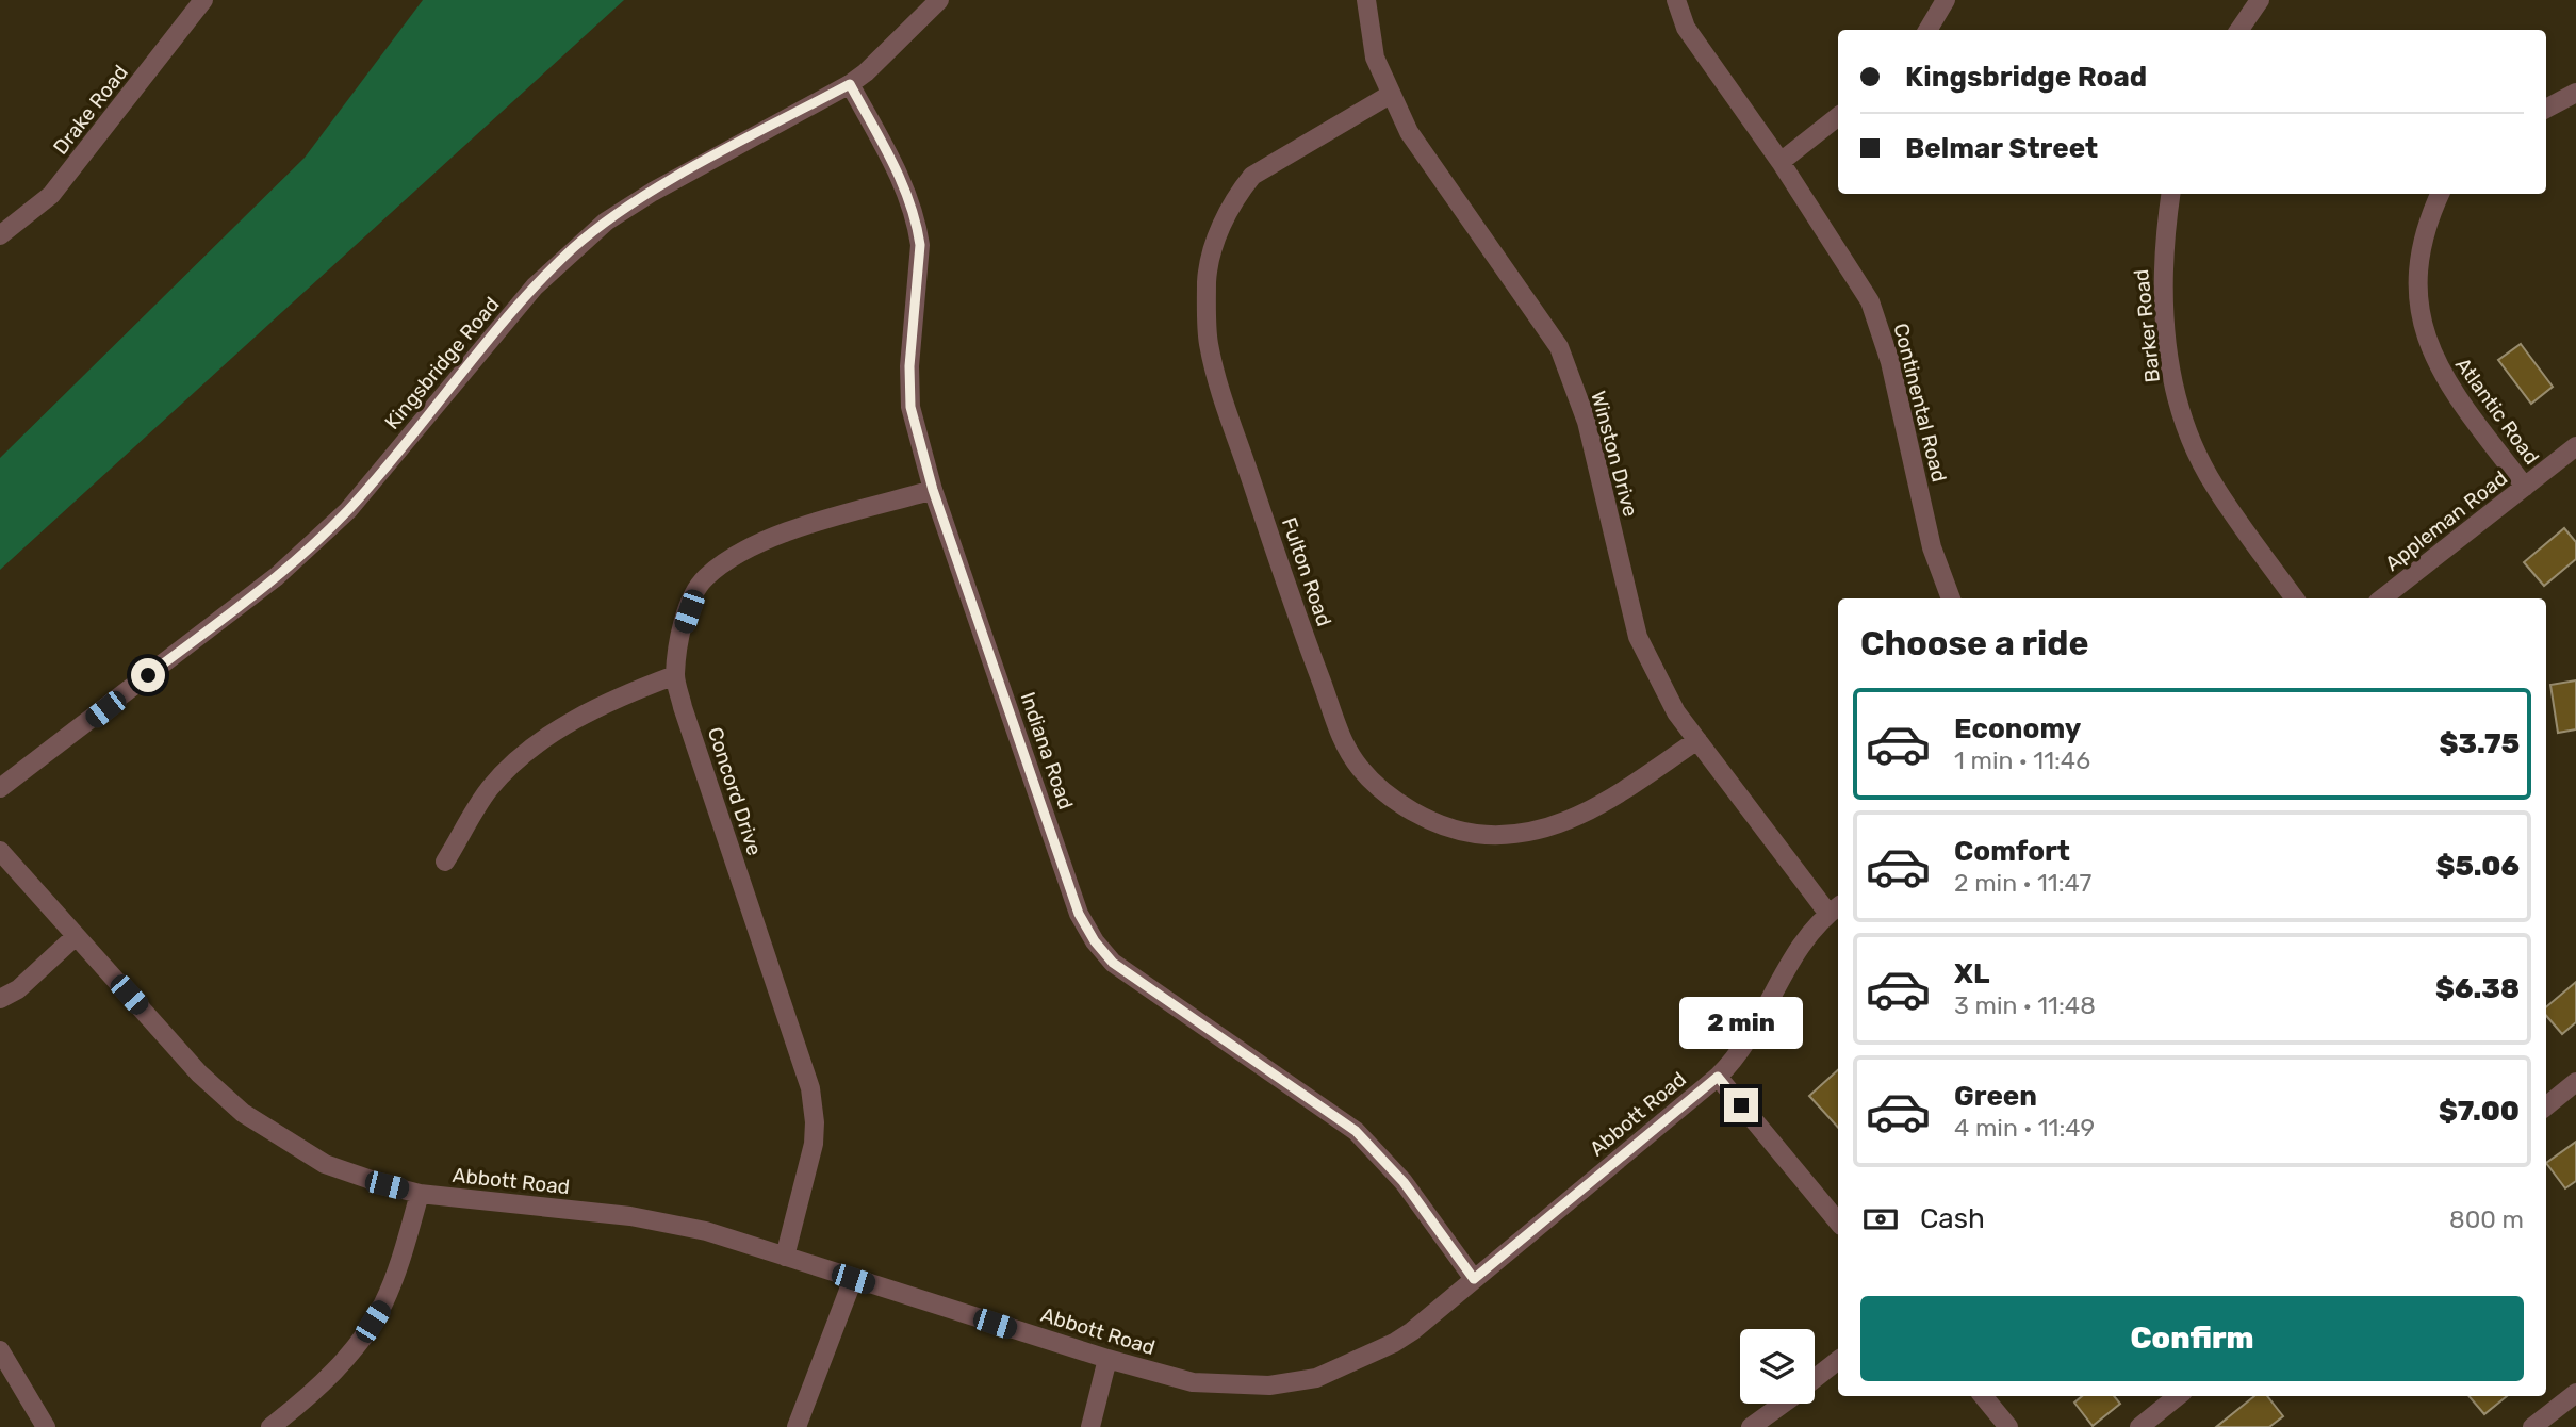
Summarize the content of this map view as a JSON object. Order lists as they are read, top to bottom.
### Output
{
  "streets": {
    "street": [
      "Drake Road",
      "Barker Road",
      "Kingsbridge Road",
      "Continental Road",
      "Atlantic Road",
      "Winston Drive",
      "Appleman Road",
      "Fulton Road",
      "Indiana Road",
      "Concord Drive",
      "Abbott Road"
    ]
  },
  "crossings": [
    ["Kingsbridge Road", "Indiana Road"],
    ["Atlantic Road", "Appleman Road"],
    ["Winston Drive", "Fulton Road"],
    ["Winston Drive", "Abbott Road"],
    ["Indiana Road", "Concord Drive"],
    ["Indiana Road", "Abbott Road"],
    ["Concord Drive", "Abbott Road"]
  ],
  "page": {
    "banner": ["Kingsbridge Road", "Belmar Street"],
    "heading": "Choose a ride",
    "list": [
      {
        "name": "Economy",
        "note": "1 min · 11:46",
        "value": "$3.75"
      },
      {
        "name": "Comfort",
        "note": "2 min · 11:47",
        "value": "$5.06"
      },
      {
        "name": "XL",
        "note": "3 min · 11:48",
        "value": "$6.38"
      },
      {
        "name": "Green",
        "note": "4 min · 11:49",
        "value": "$7.00"
      }
    ],
    "bubble": "2 min",
    "pay": ["Cash", "800 m"],
    "buttons": "Confirm"
  }
}
